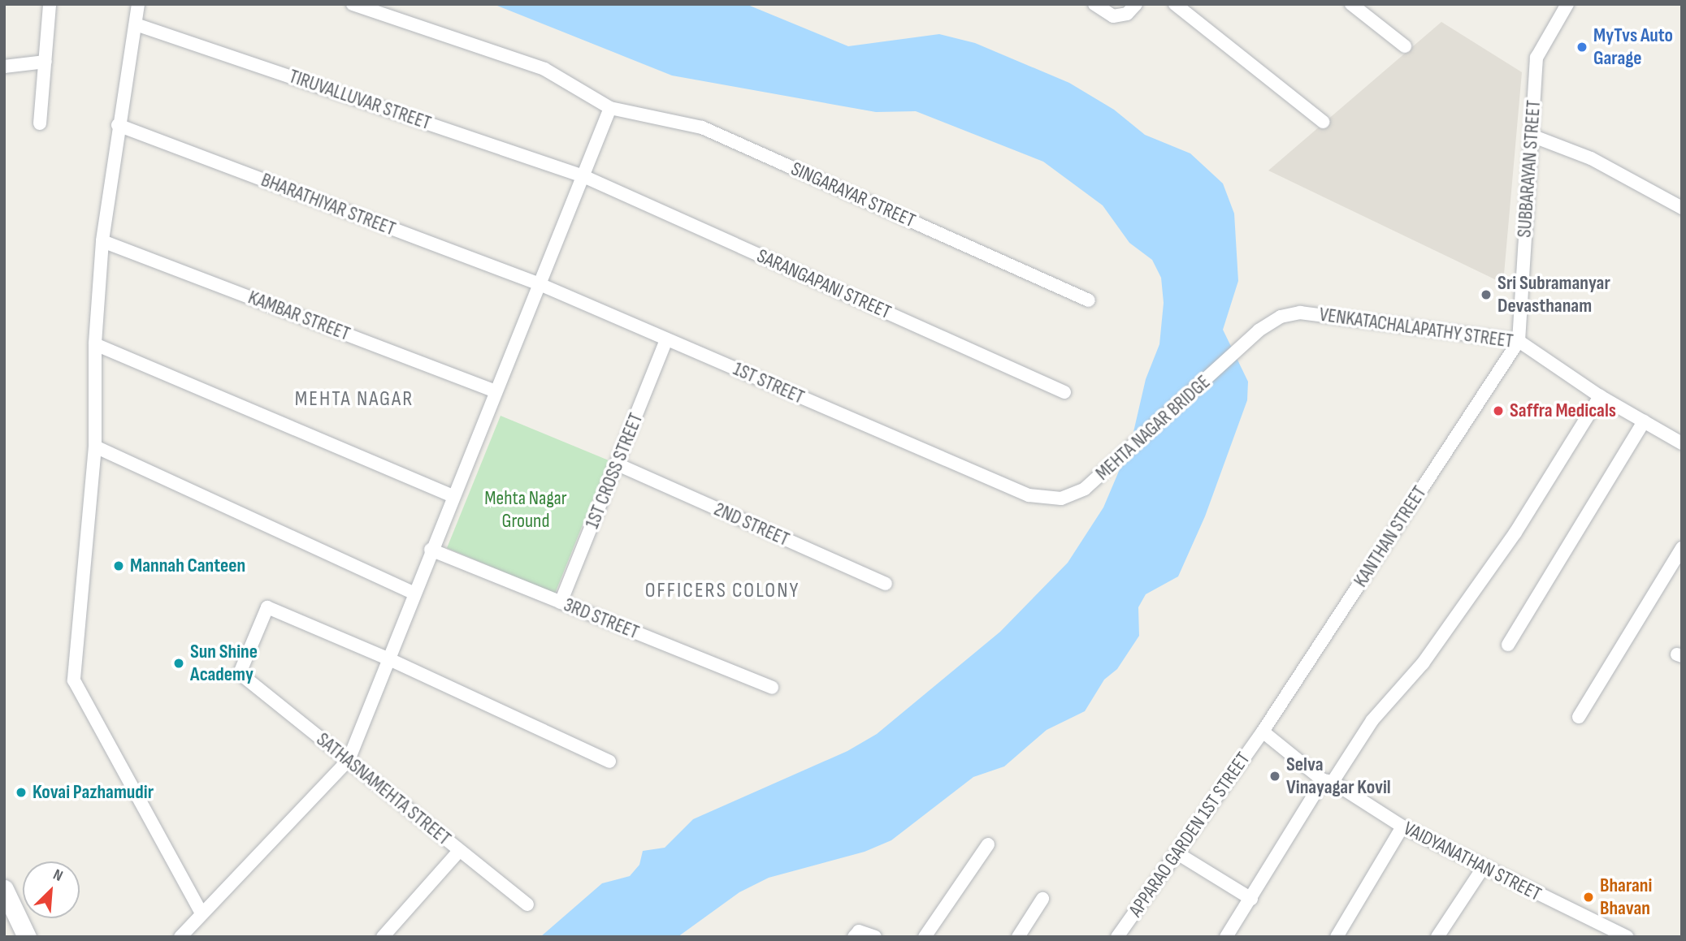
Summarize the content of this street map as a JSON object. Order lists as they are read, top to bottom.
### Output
{
  "streets": {
    "street": [
      "TIRUVALLUVAR STREET",
      "SUBBARAYAN STREET",
      "SINGARAYAR STREET",
      "BHARATHIYAR STREET",
      "SARANGAPANI STREET",
      "KAMBAR STREET",
      "VENKATACHALAPATHY STREET",
      "1ST STREET",
      "MEHTA NAGAR BRIDGE",
      "1ST CROSS STREET",
      "2ND STREET",
      "KANTHAN STREET",
      "3RD STREET",
      "SATHASNAMEHTA STREET",
      "APPARAO GARDEN 1ST STREET",
      "VAIDYANATHAN STREET"
    ]
  },
  "crossings": [
    ["TIRUVALLUVAR STREET", "SARANGAPANI STREET"],
    ["SUBBARAYAN STREET", "VENKATACHALAPATHY STREET"],
    ["SUBBARAYAN STREET", "KANTHAN STREET"],
    ["BHARATHIYAR STREET", "1ST STREET"],
    ["VENKATACHALAPATHY STREET", "MEHTA NAGAR BRIDGE"],
    ["VENKATACHALAPATHY STREET", "KANTHAN STREET"],
    ["1ST STREET", "MEHTA NAGAR BRIDGE"],
    ["1ST STREET", "1ST CROSS STREET"],
    ["1ST CROSS STREET", "2ND STREET"],
    ["1ST CROSS STREET", "3RD STREET"],
    ["KANTHAN STREET", "APPARAO GARDEN 1ST STREET"],
    ["KANTHAN STREET", "VAIDYANATHAN STREET"],
    ["APPARAO GARDEN 1ST STREET", "VAIDYANATHAN STREET"]
  ],
  "districts": ["MEHTA NAGAR", "OFFICERS COLONY"],
  "parks": ["Mehta Nagar Ground"],
  "places": [
    "MyTvs Auto Garage",
    "Sri Subramanyar Devasthanam",
    "Saffra Medicals",
    "Mannah Canteen",
    "Sun Shine Academy",
    "Selva Vinayagar Kovil",
    "Kovai Pazhamudir",
    "Bharani Bhavan"
  ],
  "north": "top right"
}
